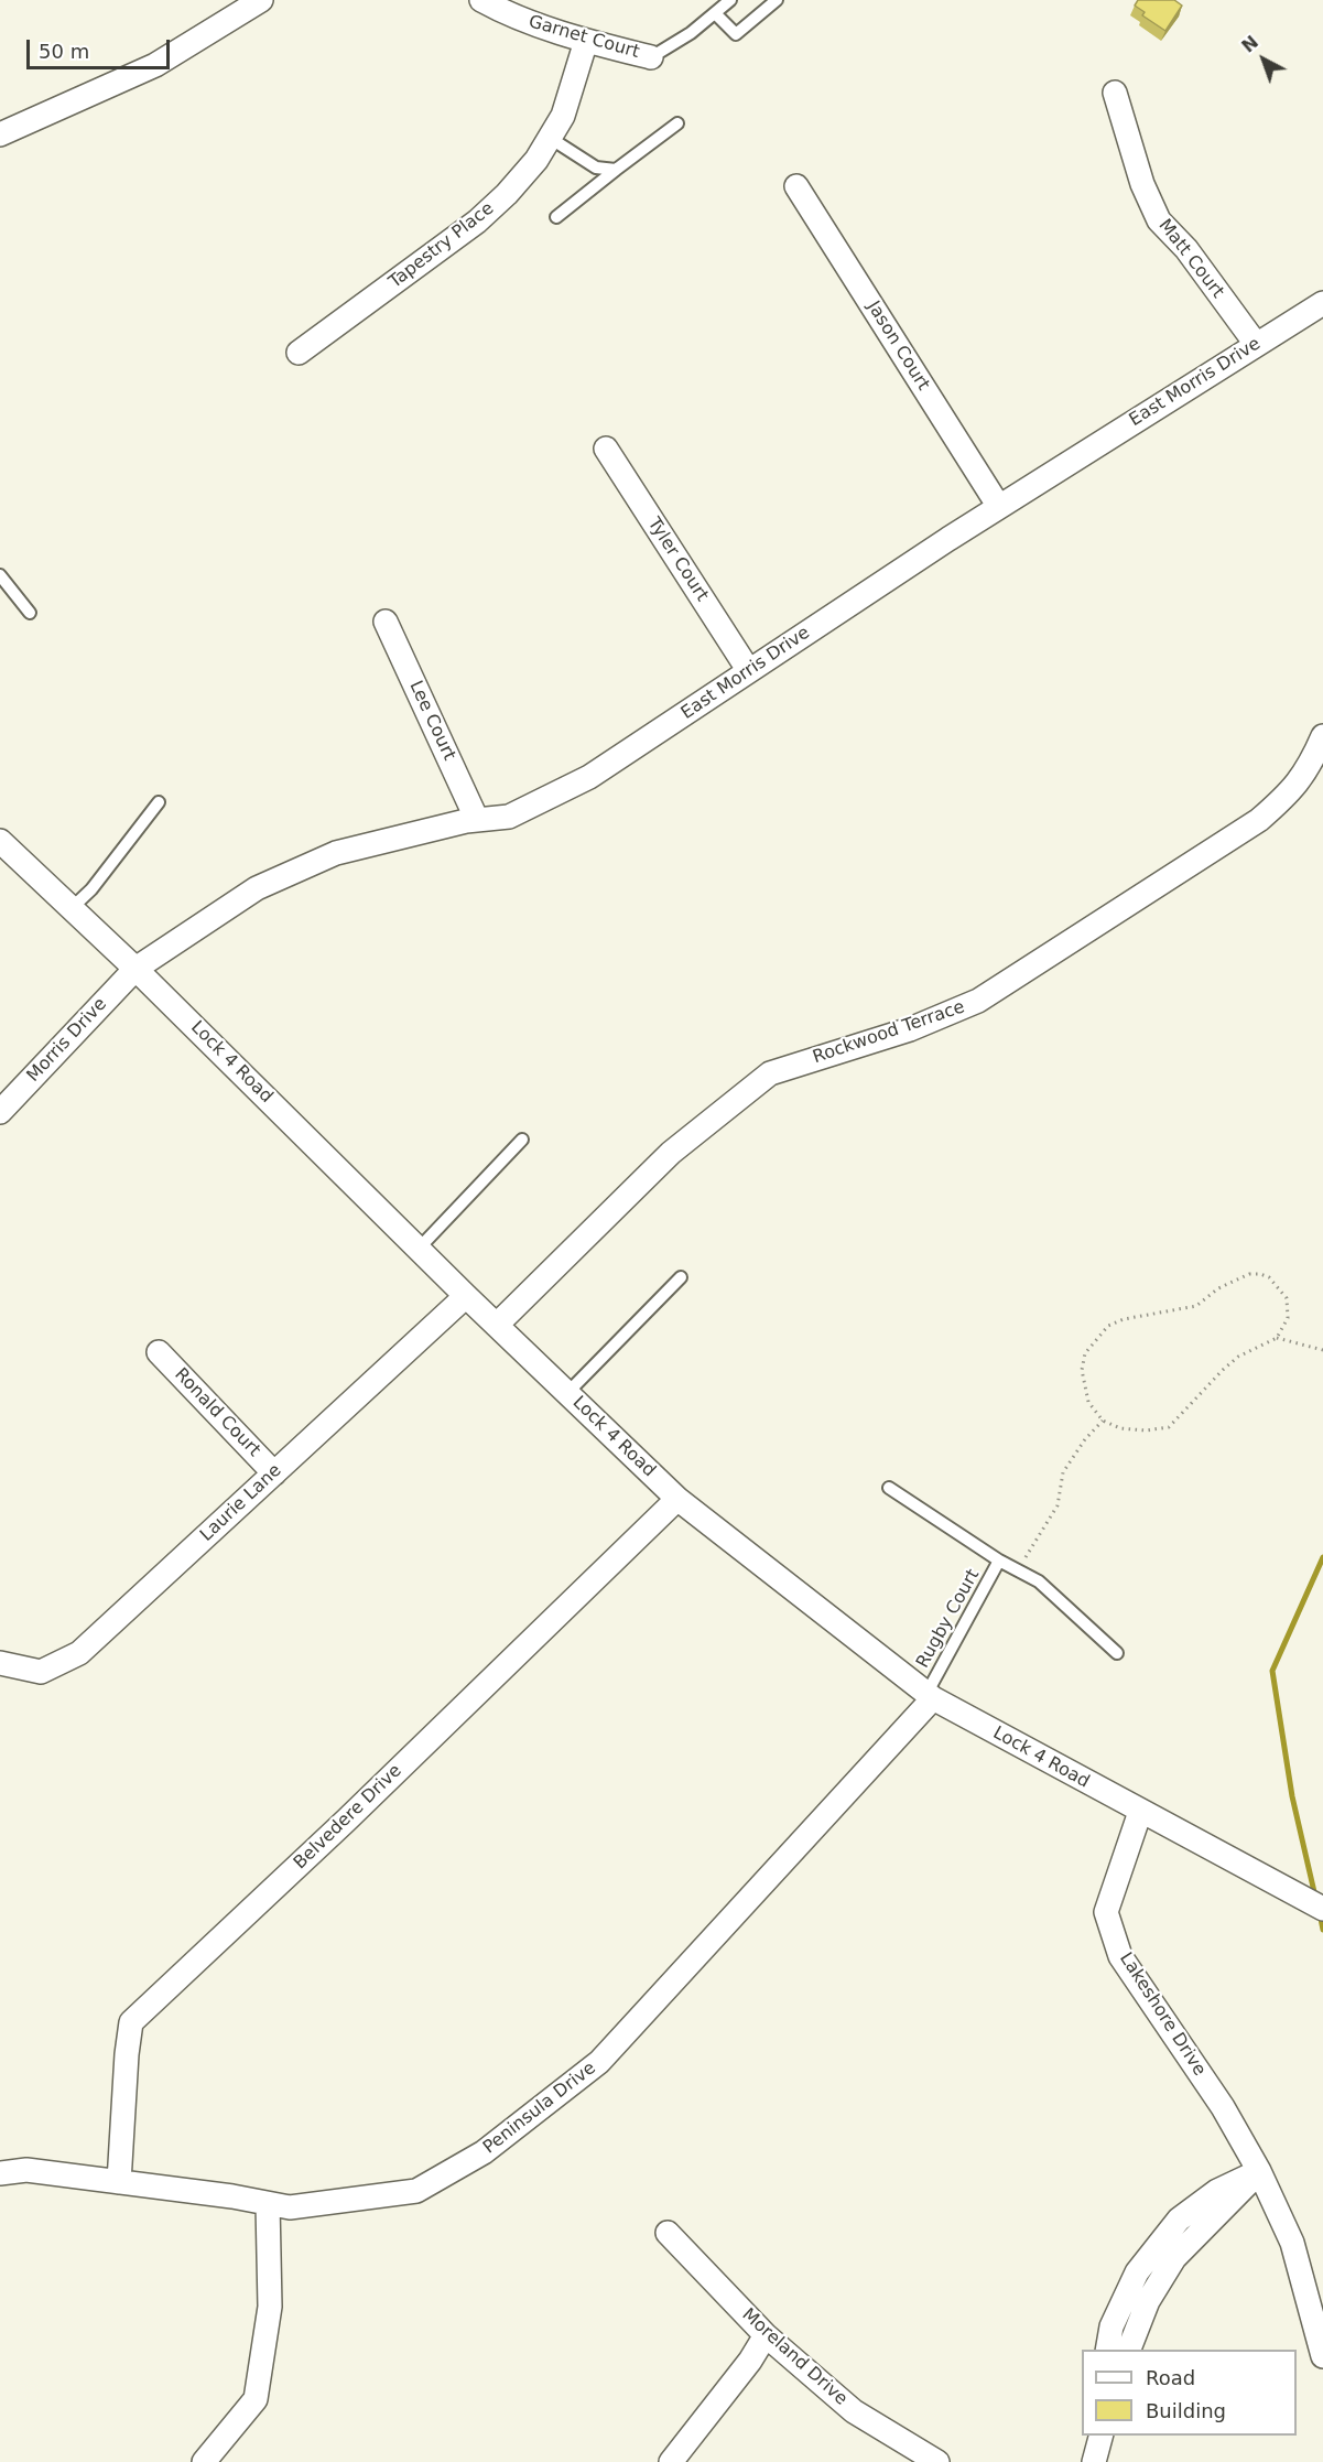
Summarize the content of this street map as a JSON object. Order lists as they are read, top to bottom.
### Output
{
  "streets": {
    "street": [
      "Garnet Court",
      "Tapestry Place",
      "Matt Court",
      "Jason Court",
      "East Morris Drive",
      "Tyler Court",
      "Lee Court",
      "Rockwood Terrace",
      "Morris Drive",
      "Lock 4 Road",
      "Ronald Court",
      "Laurie Lane",
      "Belvedere Drive",
      "Lakeshore Drive",
      "Peninsula Drive",
      "Moreland Drive"
    ],
    "lane": ["Rugby Court"]
  },
  "crossings": [
    ["Garnet Court", "Tapestry Place"],
    ["Matt Court", "East Morris Drive"],
    ["Jason Court", "East Morris Drive"],
    ["East Morris Drive", "Tyler Court"],
    ["East Morris Drive", "Lee Court"],
    ["East Morris Drive", "Morris Drive"],
    ["East Morris Drive", "Lock 4 Road"],
    ["Rockwood Terrace", "Lock 4 Road"],
    ["Morris Drive", "Lock 4 Road"],
    ["Lock 4 Road", "Laurie Lane"],
    ["Lock 4 Road", "Rugby Court"],
    ["Lock 4 Road", "Belvedere Drive"],
    ["Lock 4 Road", "Lakeshore Drive"],
    ["Lock 4 Road", "Peninsula Drive"],
    ["Ronald Court", "Laurie Lane"],
    ["Rugby Court", "Peninsula Drive"],
    ["Belvedere Drive", "Peninsula Drive"]
  ],
  "legend": ["Road", "Building"],
  "scale_bar": "50 m",
  "north": "top left"
}
